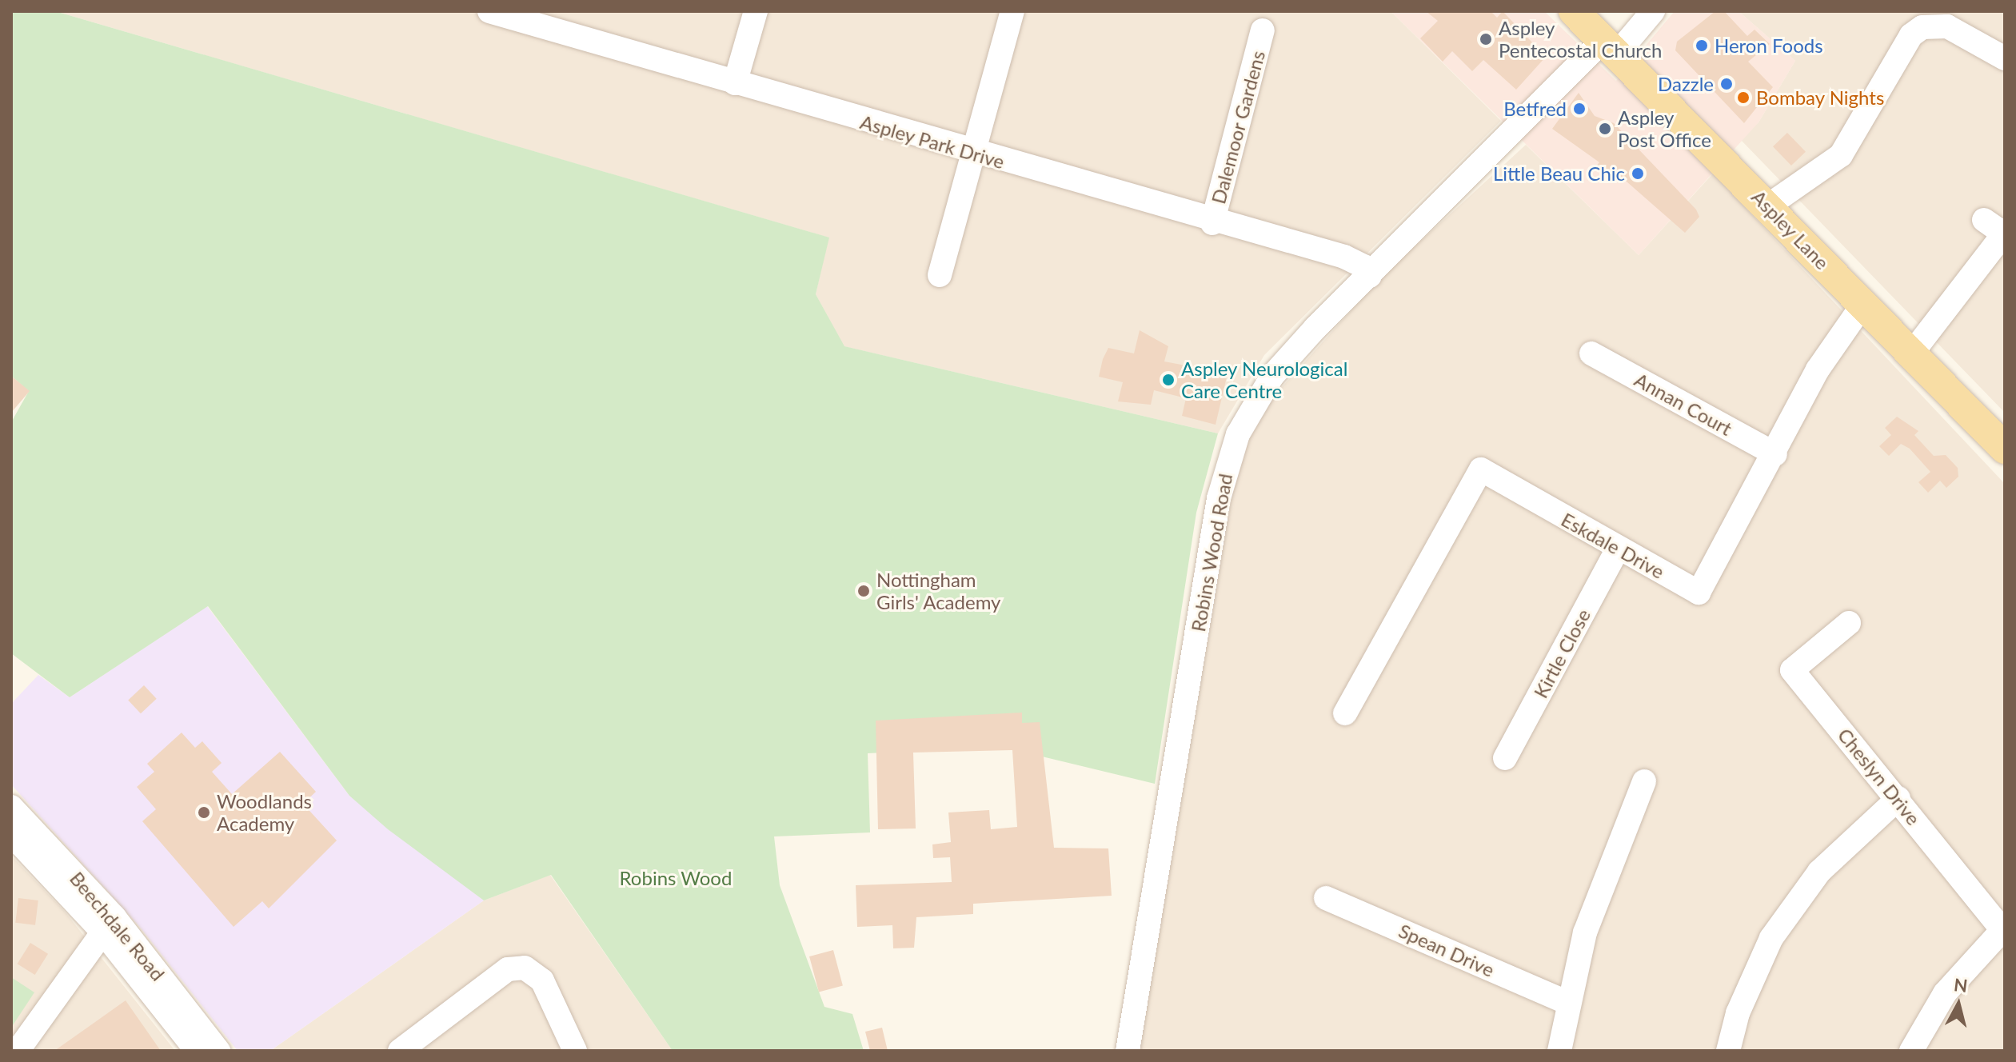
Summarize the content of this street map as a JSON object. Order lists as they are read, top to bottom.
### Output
{
  "streets": {
    "main road": ["Aspley Lane"],
    "street": [
      "Dalemoor Gardens",
      "Aspley Park Drive",
      "Annan Court",
      "Eskdale Drive",
      "Robins Wood Road",
      "Kirtle Close",
      "Cheslyn Drive",
      "Beechdale Road",
      "Spean Drive"
    ]
  },
  "crossings": [
    ["Dalemoor Gardens", "Aspley Park Drive"],
    ["Aspley Park Drive", "Robins Wood Road"],
    ["Aspley Lane", "Eskdale Drive"],
    ["Aspley Lane", "Robins Wood Road"],
    ["Annan Court", "Eskdale Drive"],
    ["Eskdale Drive", "Kirtle Close"]
  ],
  "parks": ["Robins Wood"],
  "places": [
    "Aspley Pentecostal Church",
    "Heron Foods",
    "Dazzle",
    "Bombay Nights",
    "Betfred",
    "Aspley Post Office",
    "Little Beau Chic",
    "Aspley Neurological Care Centre",
    "Nottingham Girls' Academy",
    "Woodlands Academy"
  ],
  "north": "top"
}
